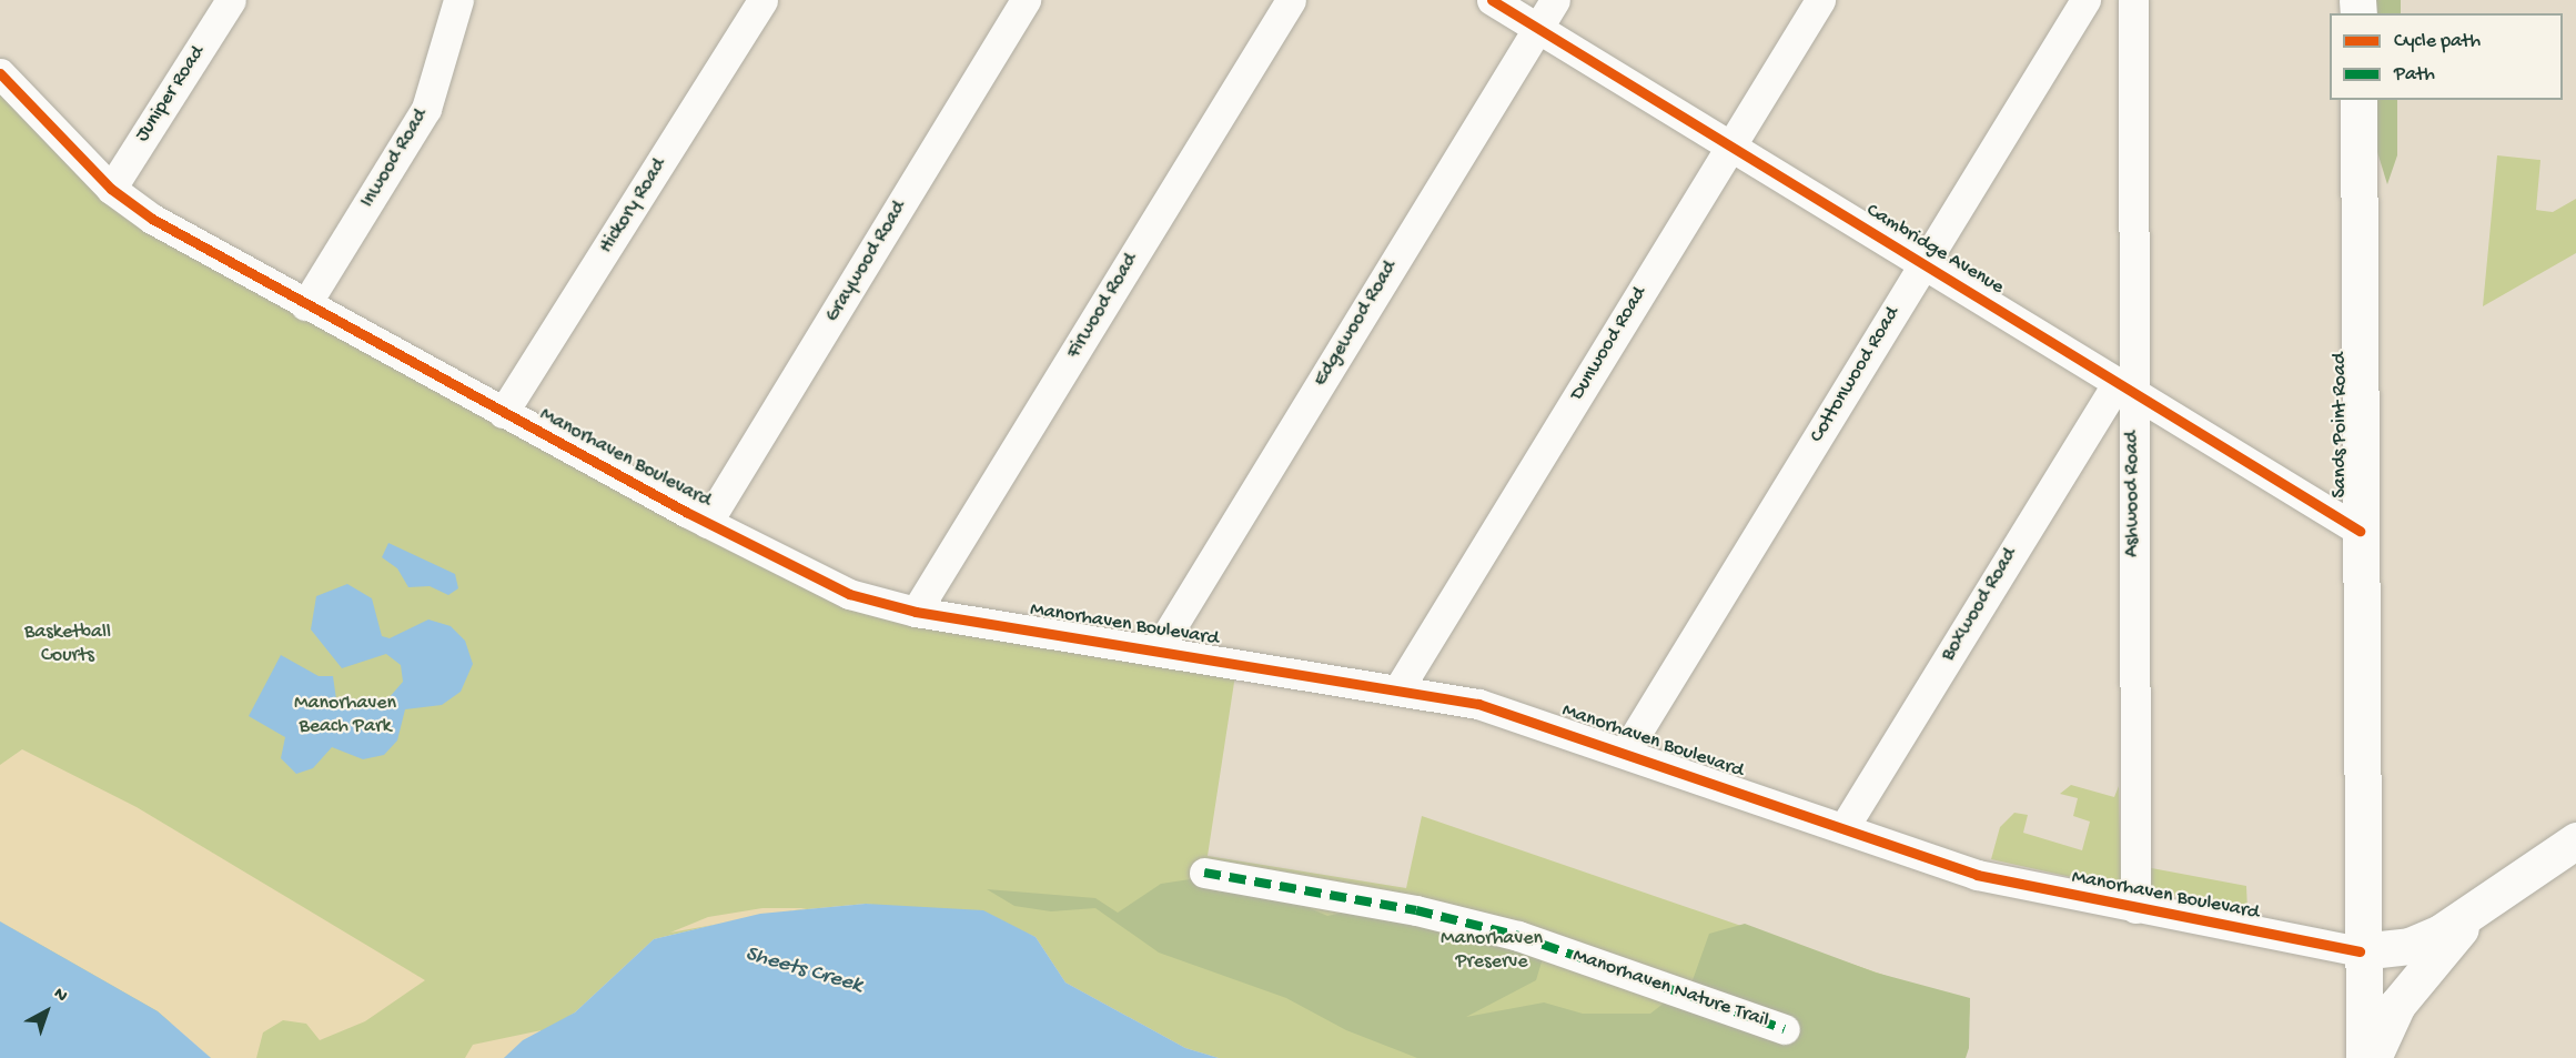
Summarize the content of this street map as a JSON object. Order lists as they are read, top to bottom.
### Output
{
  "streets": {
    "main road": ["Sands Point Road"],
    "street": [
      "Juniper Road",
      "Inwood Road",
      "Hickory Road",
      "Cambridge Avenue",
      "Graywood Road",
      "Firwood Road",
      "Edgewood Road",
      "Dunwood Road",
      "Cottonwood Road",
      "Manorhaven Boulevard",
      "Ashwood Road",
      "Boxwood Road",
      "Manorhaven Nature Trail"
    ]
  },
  "crossings": [
    ["Juniper Road", "Manorhaven Boulevard"],
    ["Inwood Road", "Manorhaven Boulevard"],
    ["Hickory Road", "Manorhaven Boulevard"],
    ["Cambridge Avenue", "Edgewood Road"],
    ["Cambridge Avenue", "Dunwood Road"],
    ["Cambridge Avenue", "Cottonwood Road"],
    ["Cambridge Avenue", "Sands Point Road"],
    ["Cambridge Avenue", "Ashwood Road"],
    ["Cambridge Avenue", "Boxwood Road"],
    ["Graywood Road", "Manorhaven Boulevard"],
    ["Firwood Road", "Manorhaven Boulevard"],
    ["Edgewood Road", "Manorhaven Boulevard"],
    ["Dunwood Road", "Manorhaven Boulevard"],
    ["Cottonwood Road", "Manorhaven Boulevard"],
    ["Sands Point Road", "Manorhaven Boulevard"],
    ["Manorhaven Boulevard", "Ashwood Road"],
    ["Manorhaven Boulevard", "Boxwood Road"],
    ["Ashwood Road", "Boxwood Road"]
  ],
  "water": ["Sheets Creek"],
  "parks": ["Basketball Courts", "Manorhaven Beach Park", "Manorhaven Preserve"],
  "legend": ["Cycle path", "Path"],
  "north": "top right"
}
